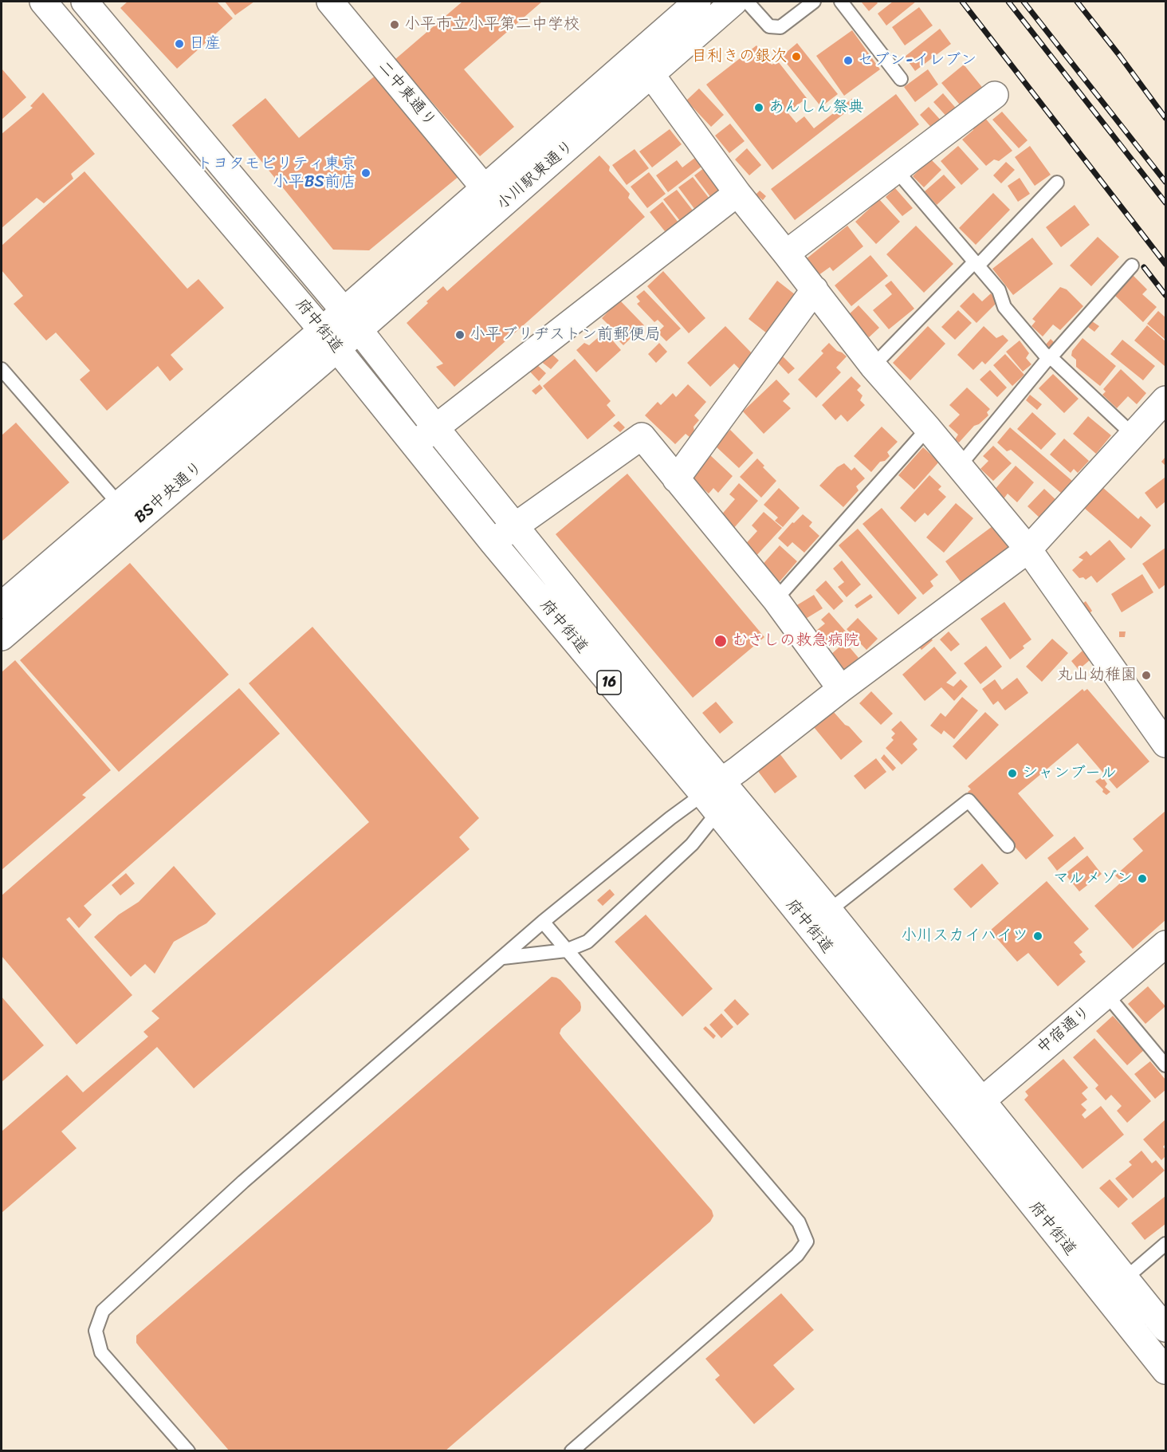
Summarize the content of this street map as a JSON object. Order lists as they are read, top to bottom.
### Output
{
  "streets": {
    "street": [
      "二中東通り",
      "小川駅東通り",
      "府中街道",
      "BS中央通り",
      "16",
      "中宿通り"
    ]
  },
  "crossings": [
    ["二中東通り", "小川駅東通り"],
    ["小川駅東通り", "府中街道"],
    ["小川駅東通り", "BS中央通り"],
    ["府中街道", "BS中央通り"],
    ["府中街道", "中宿通り"]
  ],
  "places": [
    "小平市立小平第二中学校",
    "日産",
    "目利きの銀次",
    "セブン-イレブン",
    "あんしん祭典",
    "トヨタモビリティ東京 小平BS前店",
    "小平ブリヂストン前郵便局",
    "むさしの救急病院",
    "丸山幼稚園",
    "シャンブール",
    "マルメゾン",
    "小川スカイハイツ"
  ]
}
